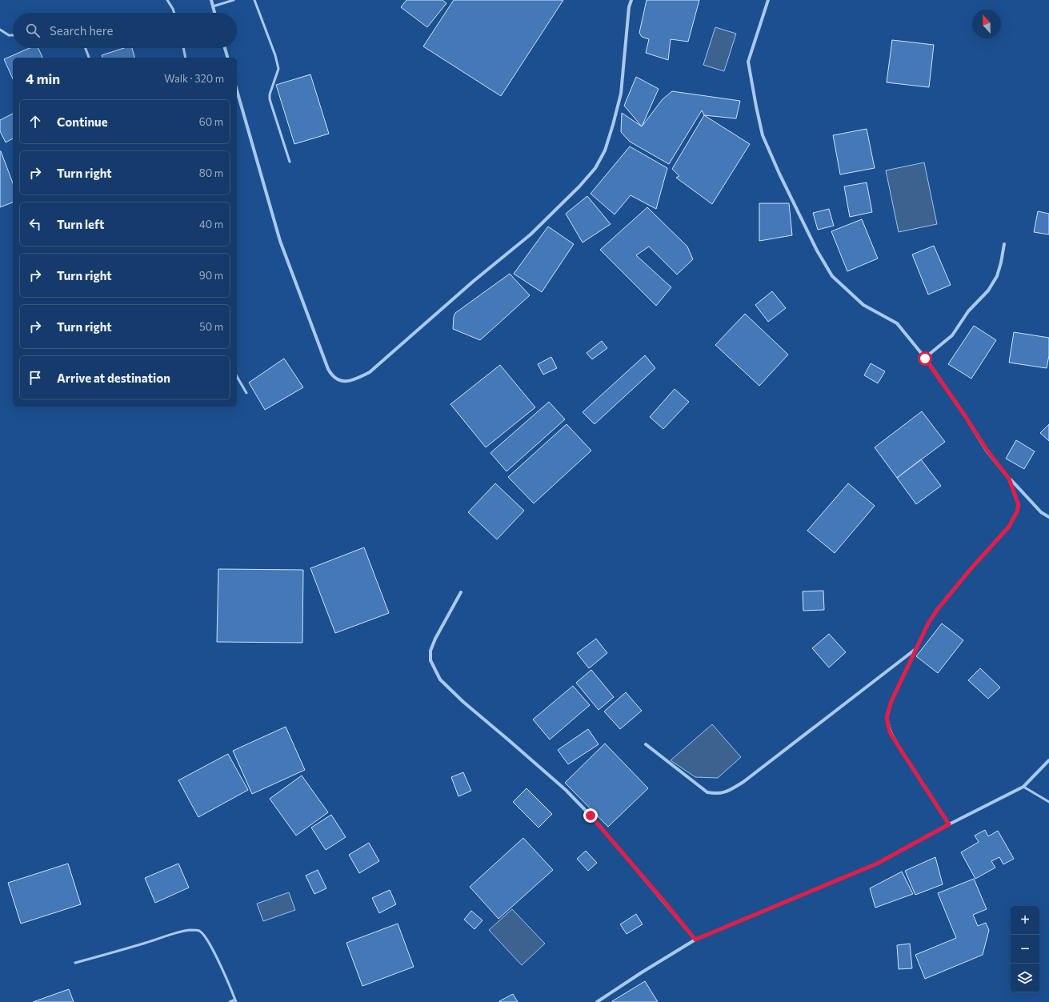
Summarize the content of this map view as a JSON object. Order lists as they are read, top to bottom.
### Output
{
  "north": "top",
  "page": {
    "search": "Search here",
    "heading": ["4 min", "Walk · 320 m"],
    "list": [
      ["Continue", "60 m"],
      ["Turn right", "80 m"],
      ["Turn left", "40 m"],
      ["Turn right", "90 m"],
      ["Turn right", "50 m"],
      "Arrive at destination"
    ],
    "map_buttons": ["+", "−"]
  }
}
